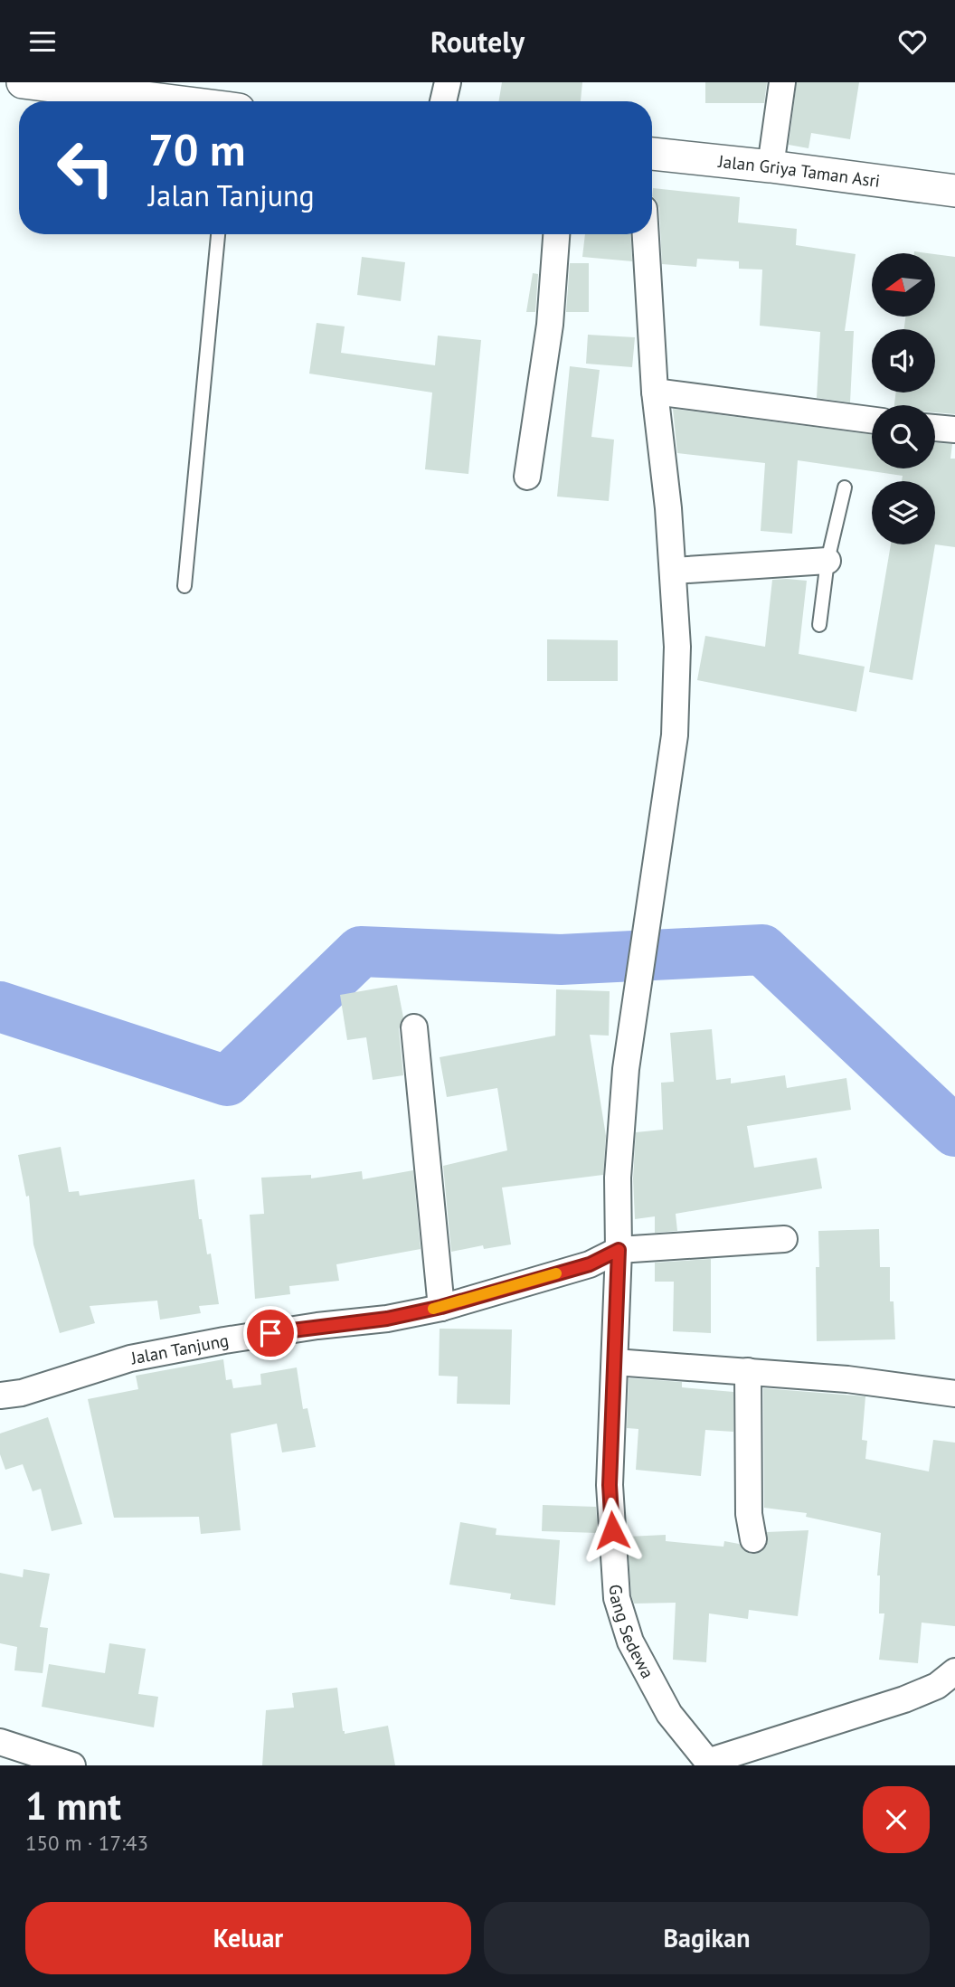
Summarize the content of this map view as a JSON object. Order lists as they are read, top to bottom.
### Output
{
  "streets": {
    "street": ["Jalan Griya Taman Asri", "Jalan Tanjung", "Gang Sedewa"]
  },
  "crossings": [
    ["Jalan Tanjung", "Gang Sedewa"]
  ],
  "north": "left",
  "page": {
    "header": "Routely",
    "turn": ["70 m", "Jalan Tanjung"],
    "heading": ["1 mnt", "150 m · 17:43"],
    "buttons": ["Keluar", "Bagikan"]
  }
}
